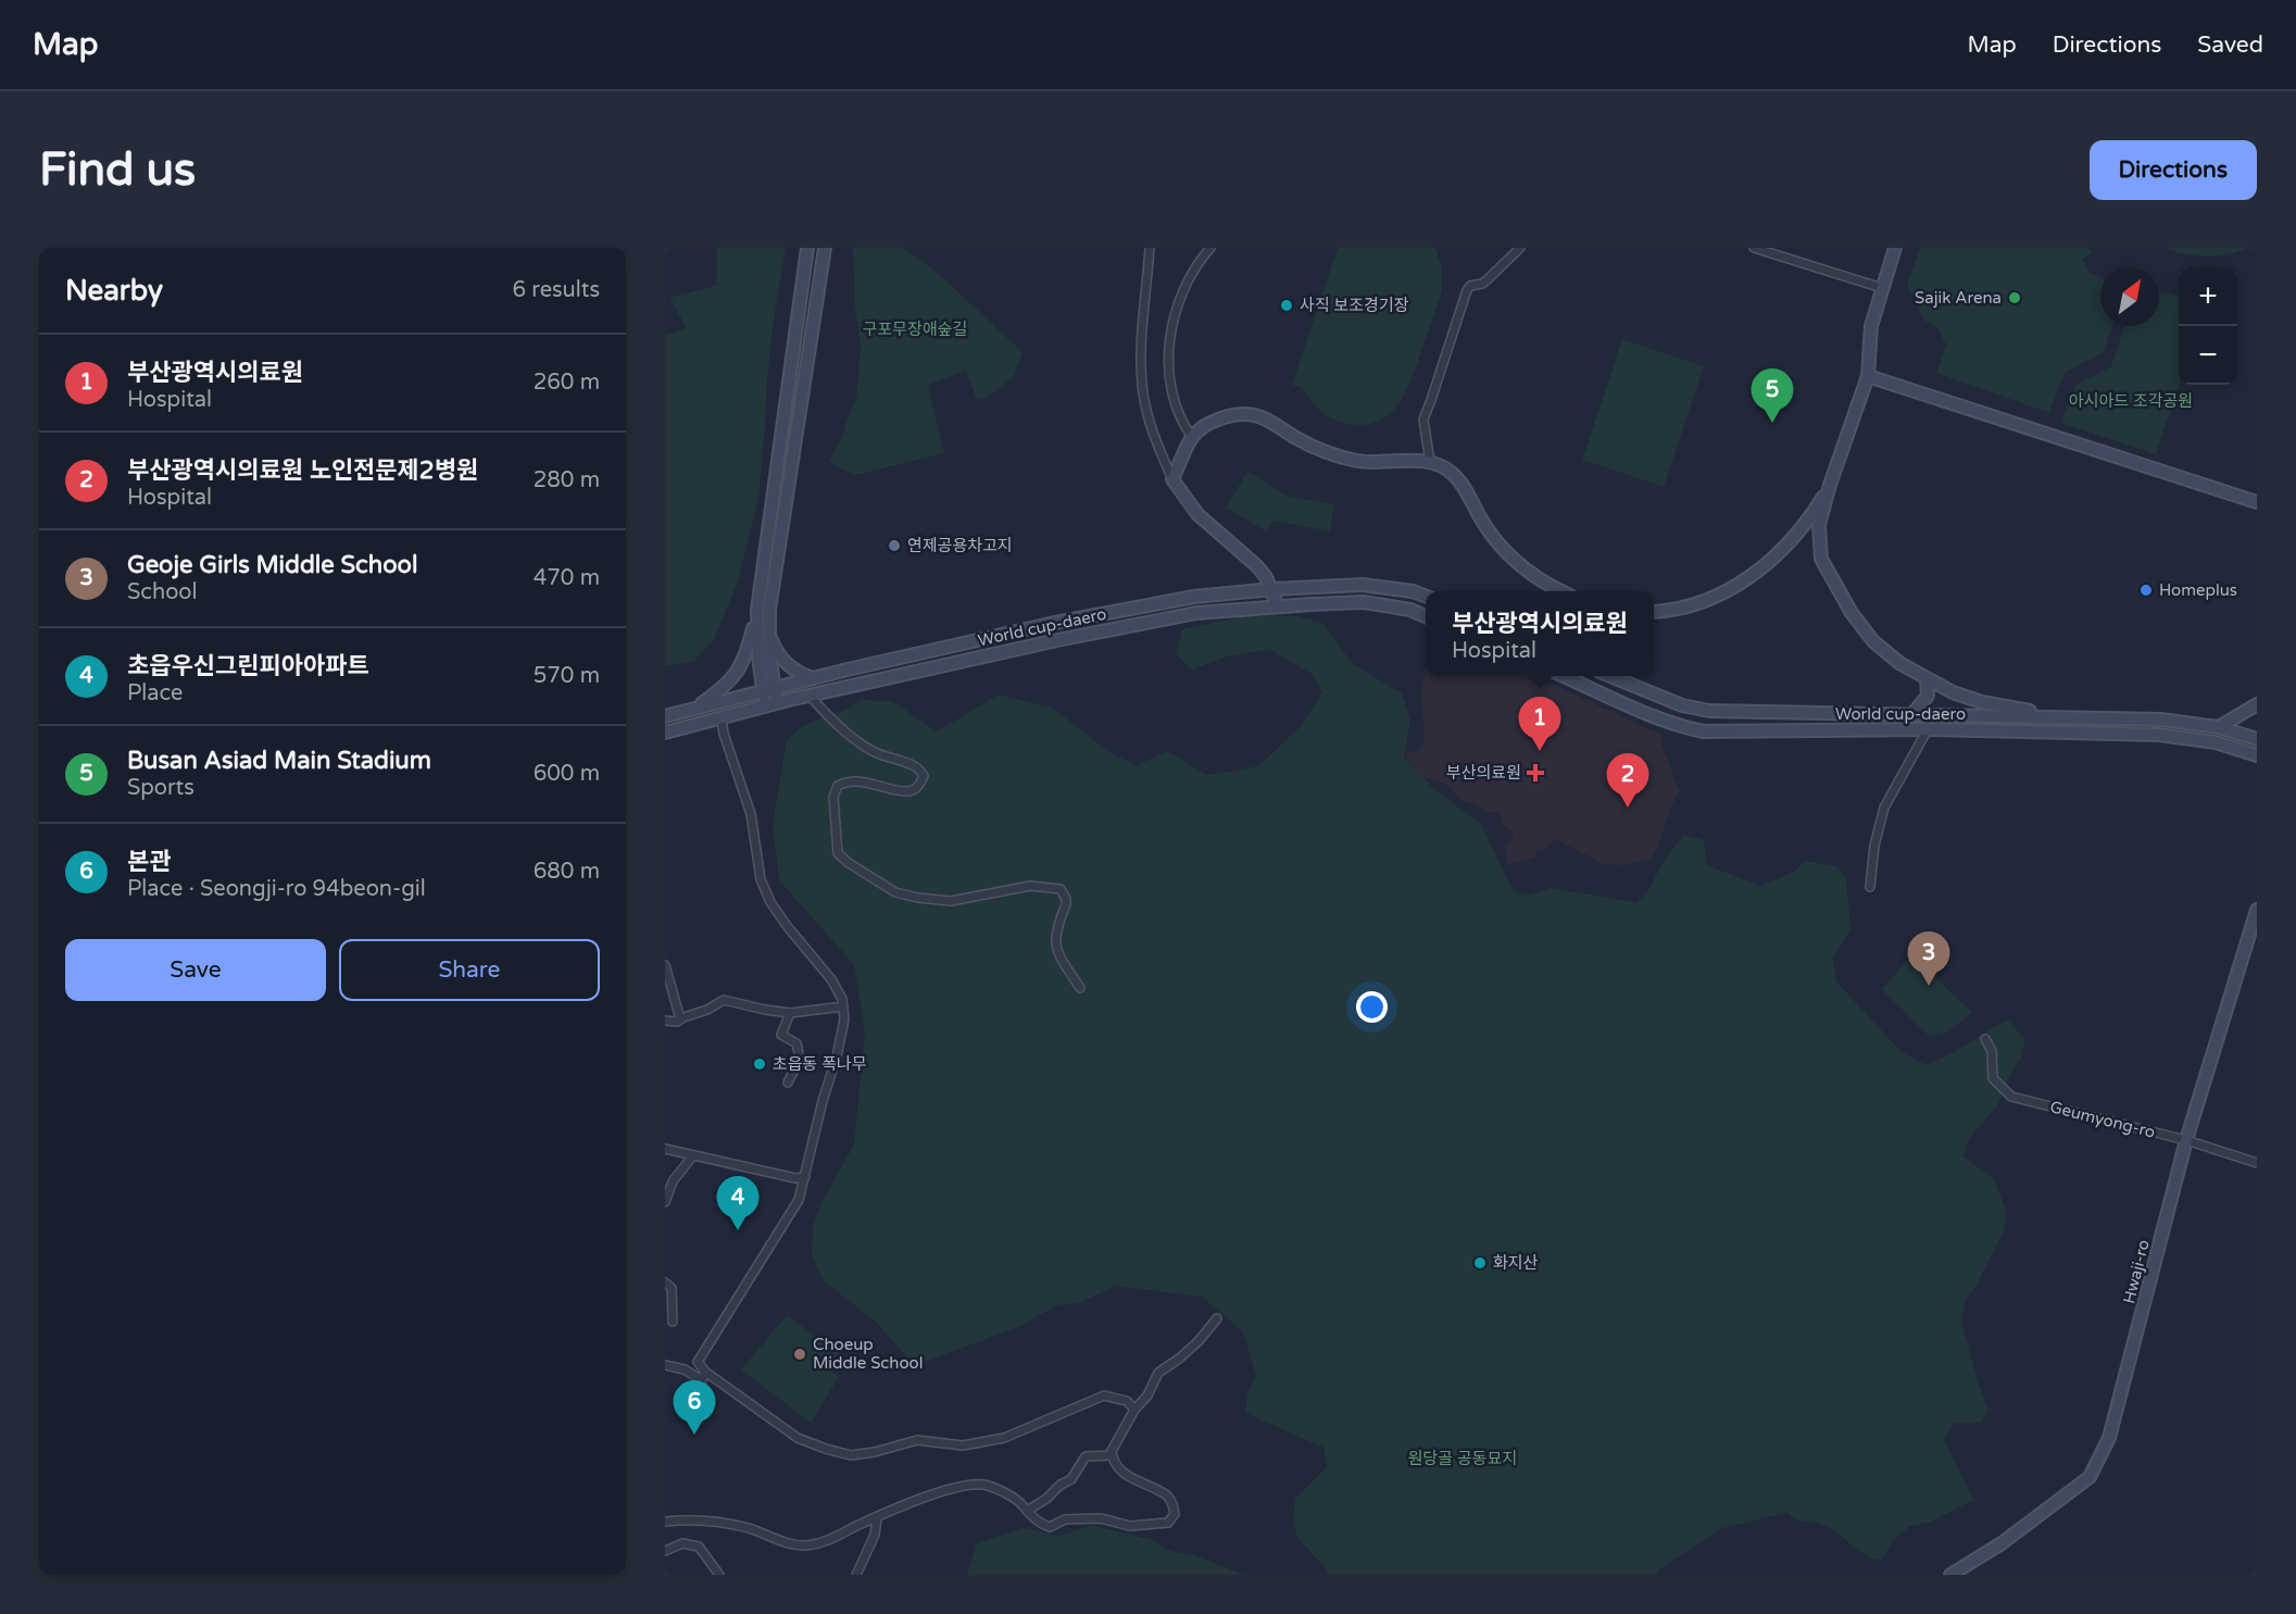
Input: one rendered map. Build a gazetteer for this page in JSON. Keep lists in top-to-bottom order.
{
  "streets": {
    "main road": ["World cup-daero", "Hwaji-ro"],
    "street": ["Geumyong-ro"]
  },
  "crossings": [
    ["Geumyong-ro", "Hwaji-ro"]
  ],
  "parks": ["구포무장애숲길", "아시아드 조각공원", "원당골 공동묘지"],
  "places": {
    "other": [
      "Sajik Arena",
      "사직 보조경기장",
      "연제공용차고지",
      "Homeplus",
      "초읍동 폭나무",
      "화지산",
      "Choeup Middle School"
    ],
    "health": ["부산의료원"]
  },
  "north": "top right",
  "page": {
    "header": "Map",
    "nav": ["Map", "Directions", "Saved"],
    "buttons": [
      "Directions",
      ["Save", "Share"]
    ],
    "title": "Find us",
    "heading": ["Nearby", "6 results"],
    "map_buttons": ["+", "−"],
    "list": [
      {
        "mark": "1",
        "name": "부산광역시의료원",
        "note": "Hospital",
        "value": "260 m"
      },
      {
        "mark": "2",
        "name": "부산광역시의료원 노인전문제2병원",
        "note": "Hospital",
        "value": "280 m"
      },
      {
        "mark": "3",
        "name": "Geoje Girls Middle School",
        "note": "School",
        "value": "470 m"
      },
      {
        "mark": "4",
        "name": "초읍우신그린피아아파트",
        "note": "Place",
        "value": "570 m"
      },
      {
        "mark": "5",
        "name": "Busan Asiad Main Stadium",
        "note": "Sports",
        "value": "600 m"
      },
      {
        "mark": "6",
        "name": "본관",
        "note": "Place · Seongji-ro 94beon-gil",
        "value": "680 m"
      }
    ],
    "pins": [
      "5",
      "1",
      "2",
      "3",
      "4",
      "6"
    ],
    "popup": ["부산광역시의료원", "Hospital"]
  }
}
